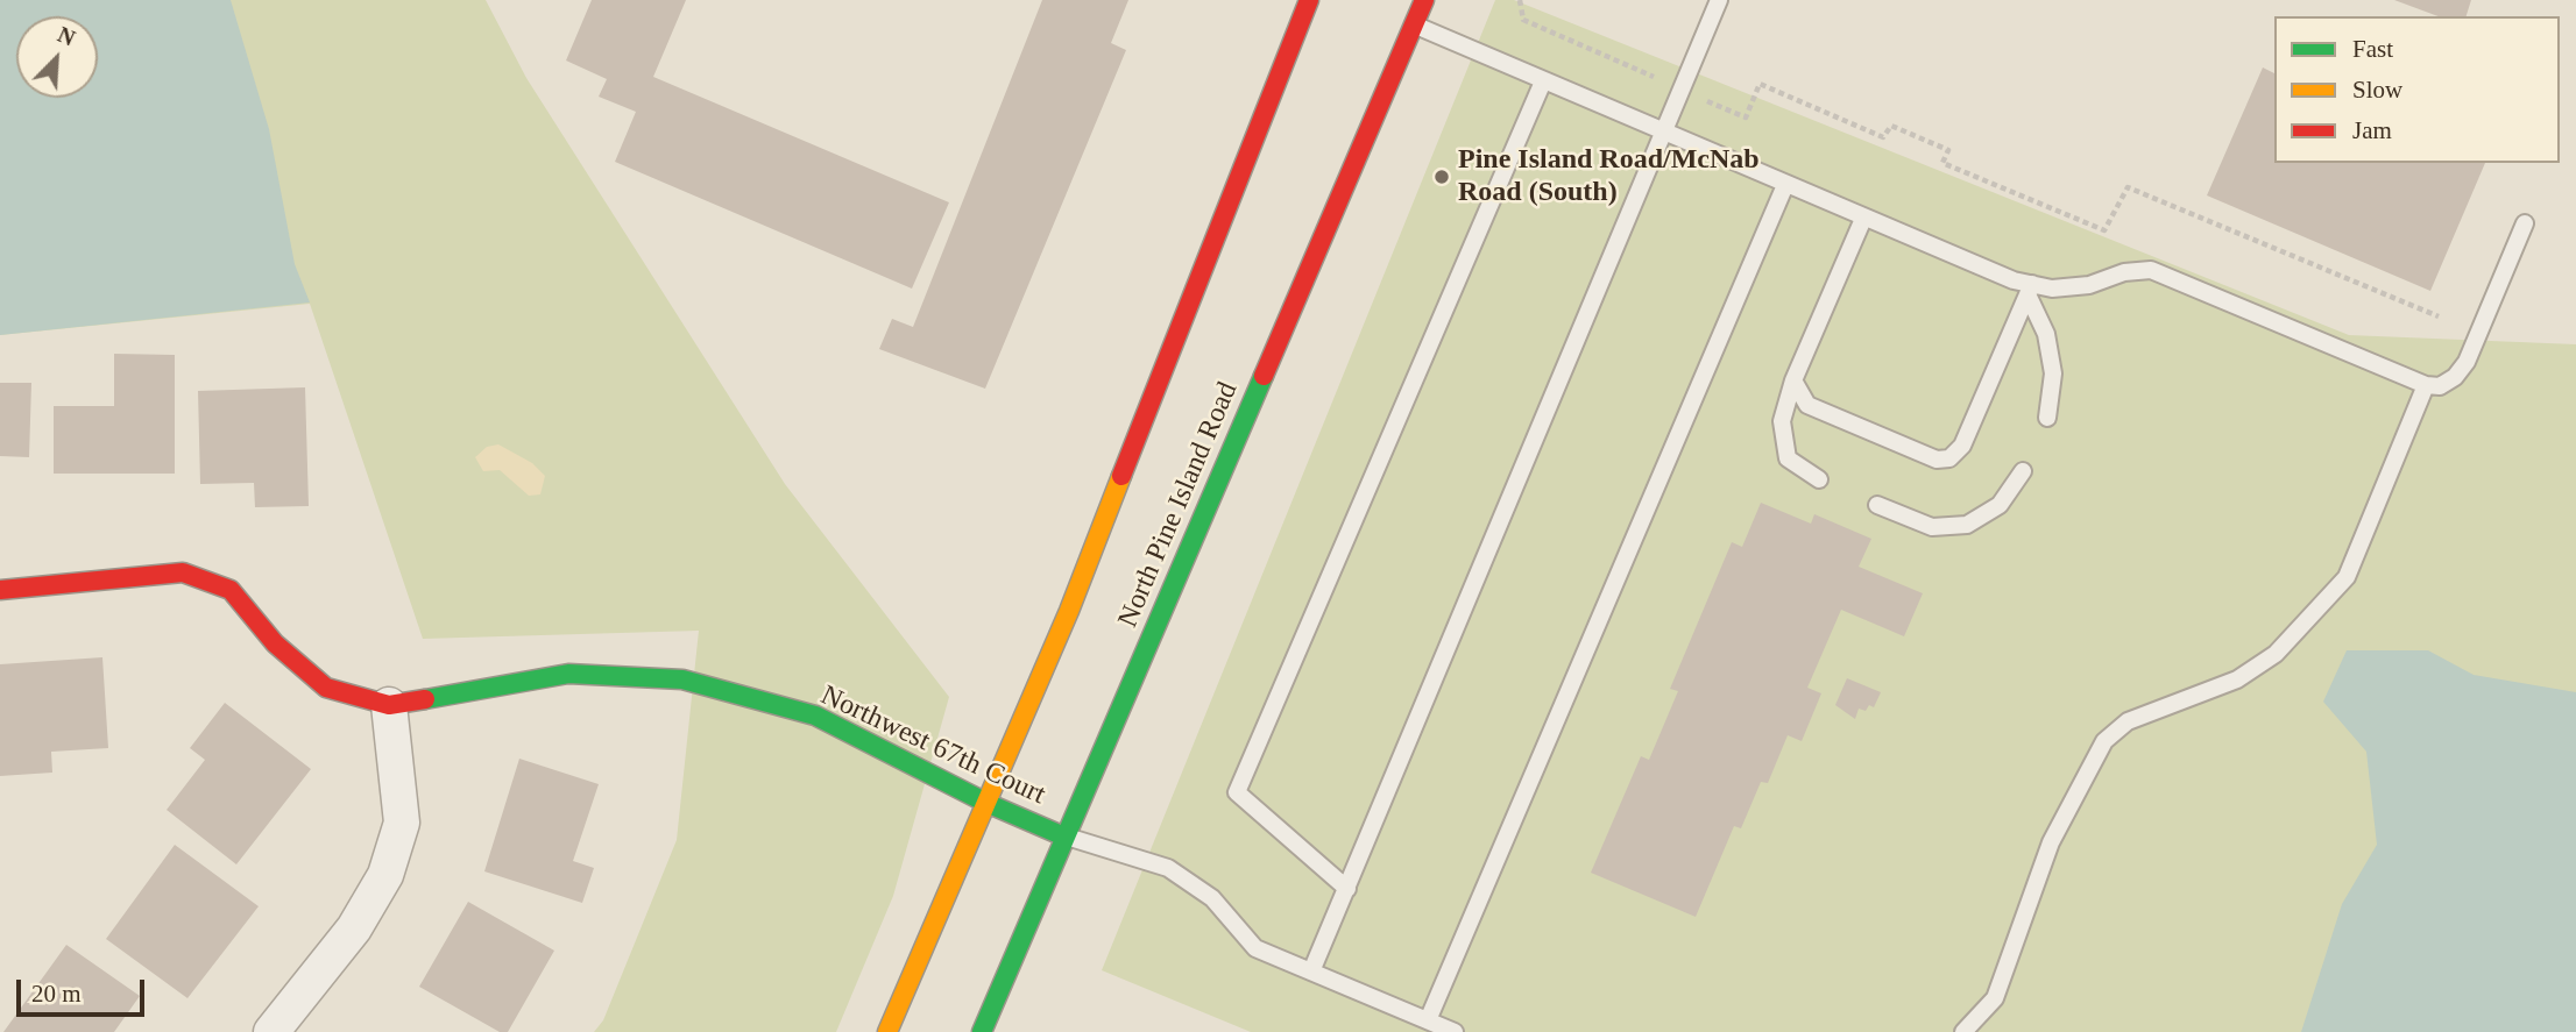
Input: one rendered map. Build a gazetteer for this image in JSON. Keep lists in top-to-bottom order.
{
  "streets": {
    "main road": ["North Pine Island Road", "Northwest 67th Court"]
  },
  "crossings": [
    ["North Pine Island Road", "Northwest 67th Court"]
  ],
  "places": ["Pine Island Road/McNab Road (South)"],
  "legend": ["Fast", "Slow", "Jam"],
  "scale_bar": "20 m",
  "north": "top right"
}
